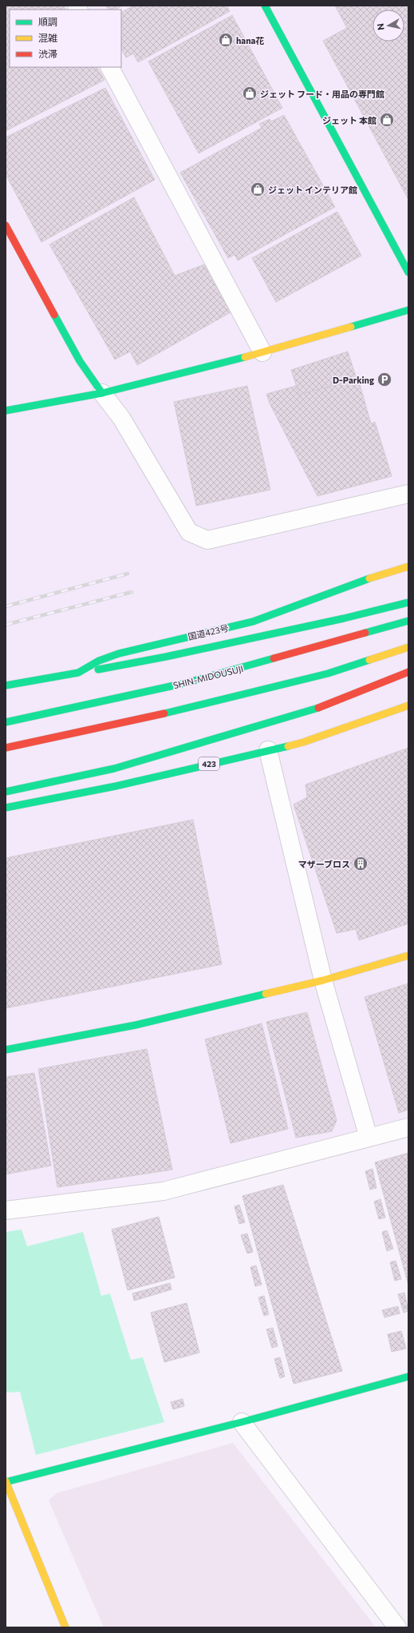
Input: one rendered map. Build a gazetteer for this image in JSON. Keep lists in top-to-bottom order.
{
  "streets": {
    "main road": ["国道423号", "SHIN-MIDOUSUJI", "423"]
  },
  "places": {
    "shop": [
      "hana花",
      "ジェット フード・用品の専門館",
      "ジェット 本館",
      "ジェット インテリア館"
    ],
    "parking": ["D-Parking"],
    "building": ["マザーブロス"]
  },
  "legend": ["順調", "混雑", "渋滞"],
  "north": "left"
}
